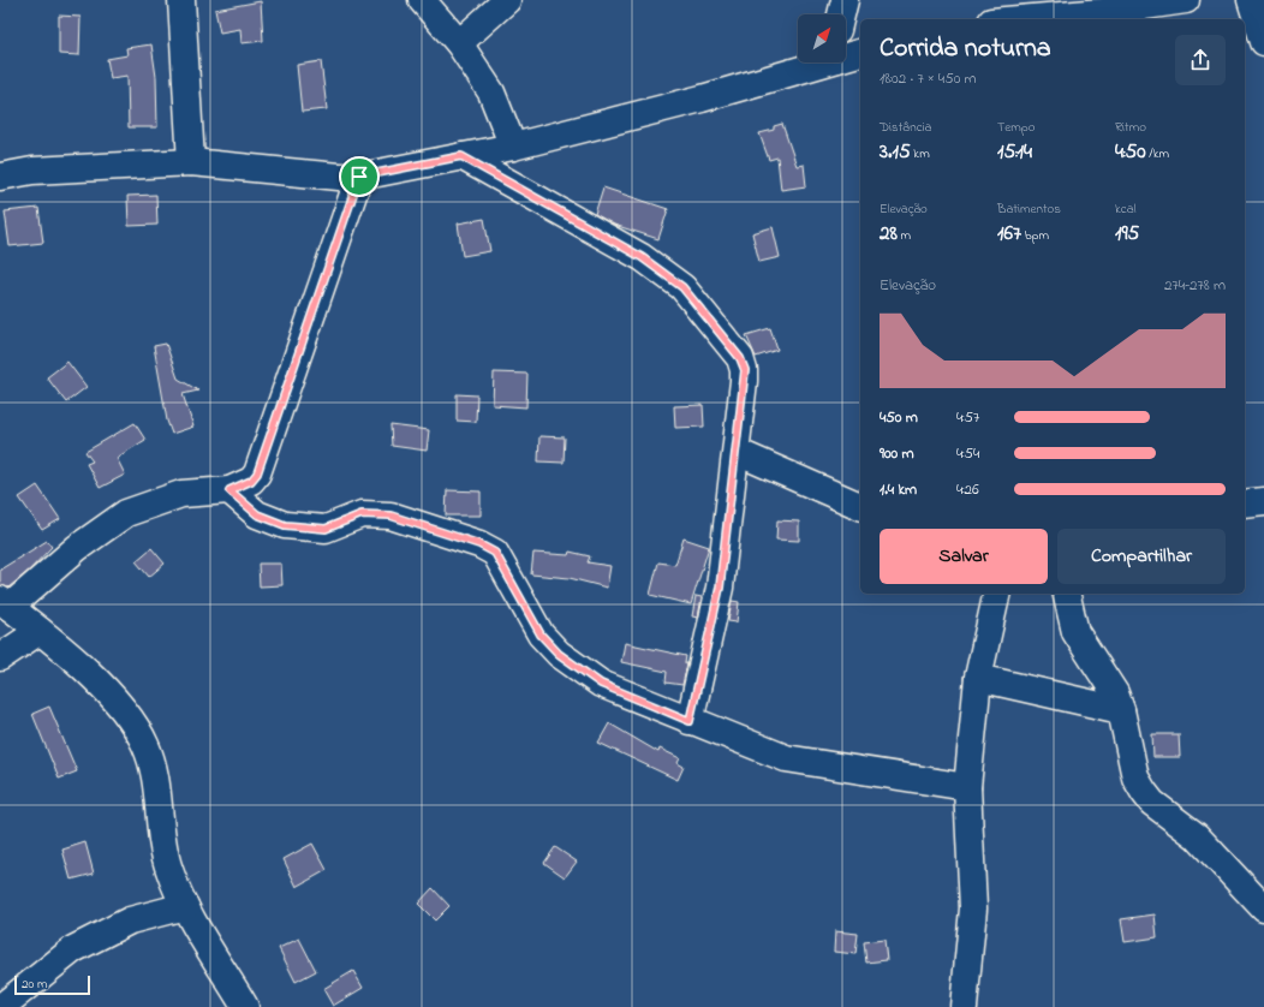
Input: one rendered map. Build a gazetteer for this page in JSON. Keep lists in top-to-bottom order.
{
  "scale_bar": "20 m",
  "north": "top right",
  "page": {
    "heading": ["Corrida noturna", "18:02 · 7 × 450 m"],
    "stats": [
      ["Distância", "3.15 km"],
      ["Tempo", "15:14"],
      ["Ritmo", "4:50 /km"],
      ["Elevação", "28 m"],
      ["Batimentos", "167 bpm"],
      ["kcal", "195"]
    ],
    "chart": ["Elevação", "274–278 m"],
    "list": [
      {
        "name": "450 m",
        "note": "4:57"
      },
      {
        "name": "900 m",
        "note": "4:54"
      },
      {
        "name": "1.4 km",
        "note": "4:26"
      }
    ],
    "buttons": ["Salvar", "Compartilhar"],
    "scale": "20 m"
  }
}
